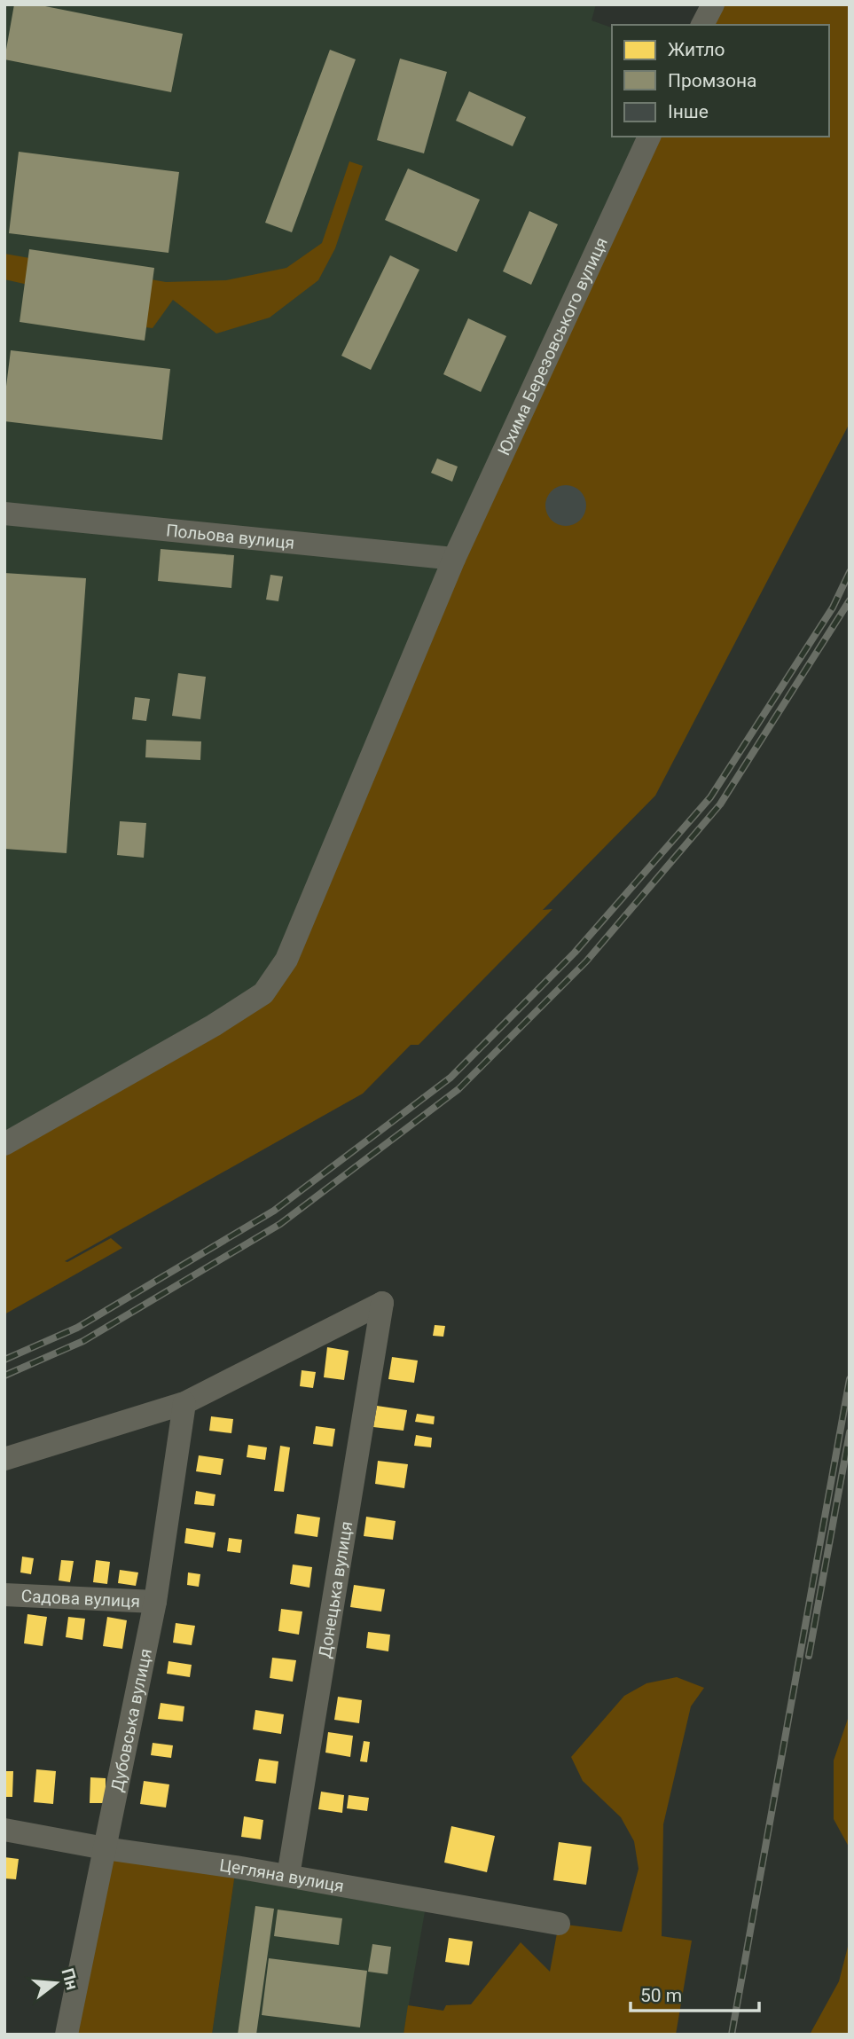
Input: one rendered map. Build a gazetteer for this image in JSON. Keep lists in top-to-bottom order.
{
  "streets": {
    "street": [
      "Юхима Березовського вулиця",
      "Польова вулиця",
      "Донецька вулиця",
      "Садова вулиця",
      "Дубовська вулиця",
      "Цегляна вулиця"
    ]
  },
  "crossings": [
    ["Юхима Березовського вулиця", "Польова вулиця"],
    ["Донецька вулиця", "Дубовська вулиця"],
    ["Донецька вулиця", "Цегляна вулиця"],
    ["Садова вулиця", "Дубовська вулиця"],
    ["Дубовська вулиця", "Цегляна вулиця"]
  ],
  "legend": ["Житло", "Промзона", "Інше"],
  "scale_bar": "50 m",
  "north": "right"
}
